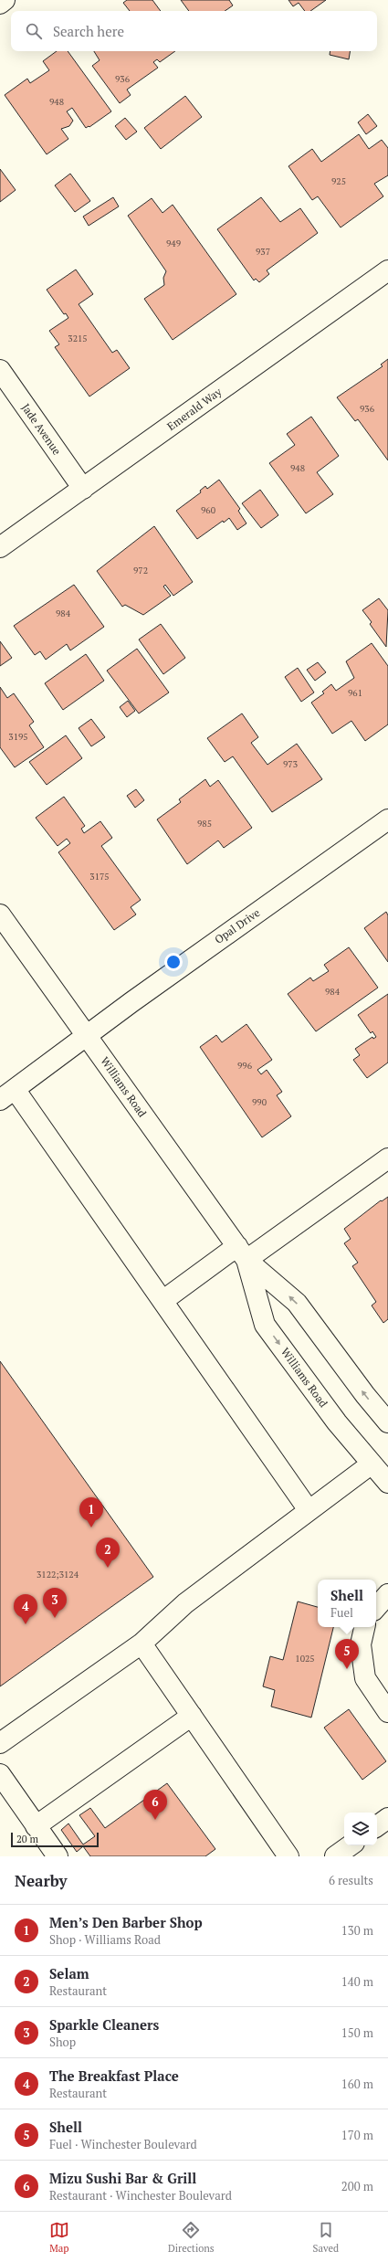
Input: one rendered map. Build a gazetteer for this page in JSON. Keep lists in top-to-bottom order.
{
  "streets": {
    "street": [
      "Emerald Way",
      "Jade Avenue",
      "Opal Drive",
      "Williams Road"
    ]
  },
  "crossings": [
    ["Emerald Way", "Jade Avenue"],
    ["Opal Drive", "Williams Road"]
  ],
  "house_numbers": [
    "936",
    "948",
    "925",
    "949",
    "937",
    "3215",
    "936",
    "948",
    "960",
    "972",
    "984",
    "961",
    "3195",
    "973",
    "985",
    "3175",
    "984",
    "996",
    "990",
    "3122;3124",
    "1025"
  ],
  "scale_bar": "20 m",
  "page": {
    "search": "Search here",
    "pins": [
      "1",
      "2",
      "3",
      "4",
      "5",
      "6"
    ],
    "popup": ["Shell", "Fuel"],
    "scale": "20 m",
    "heading": ["Nearby", "6 results"],
    "list": [
      {
        "mark": "1",
        "name": "Men’s Den Barber Shop",
        "note": "Shop · Williams Road",
        "value": "130 m"
      },
      {
        "mark": "2",
        "name": "Selam",
        "note": "Restaurant",
        "value": "140 m"
      },
      {
        "mark": "3",
        "name": "Sparkle Cleaners",
        "note": "Shop",
        "value": "150 m"
      },
      {
        "mark": "4",
        "name": "The Breakfast Place",
        "note": "Restaurant",
        "value": "160 m"
      },
      {
        "mark": "5",
        "name": "Shell",
        "note": "Fuel · Winchester Boulevard",
        "value": "170 m"
      },
      {
        "mark": "6",
        "name": "Mizu Sushi Bar & Grill",
        "note": "Restaurant · Winchester Boulevard",
        "value": "200 m"
      }
    ],
    "nav": ["Map", "Directions", "Saved"]
  }
}
